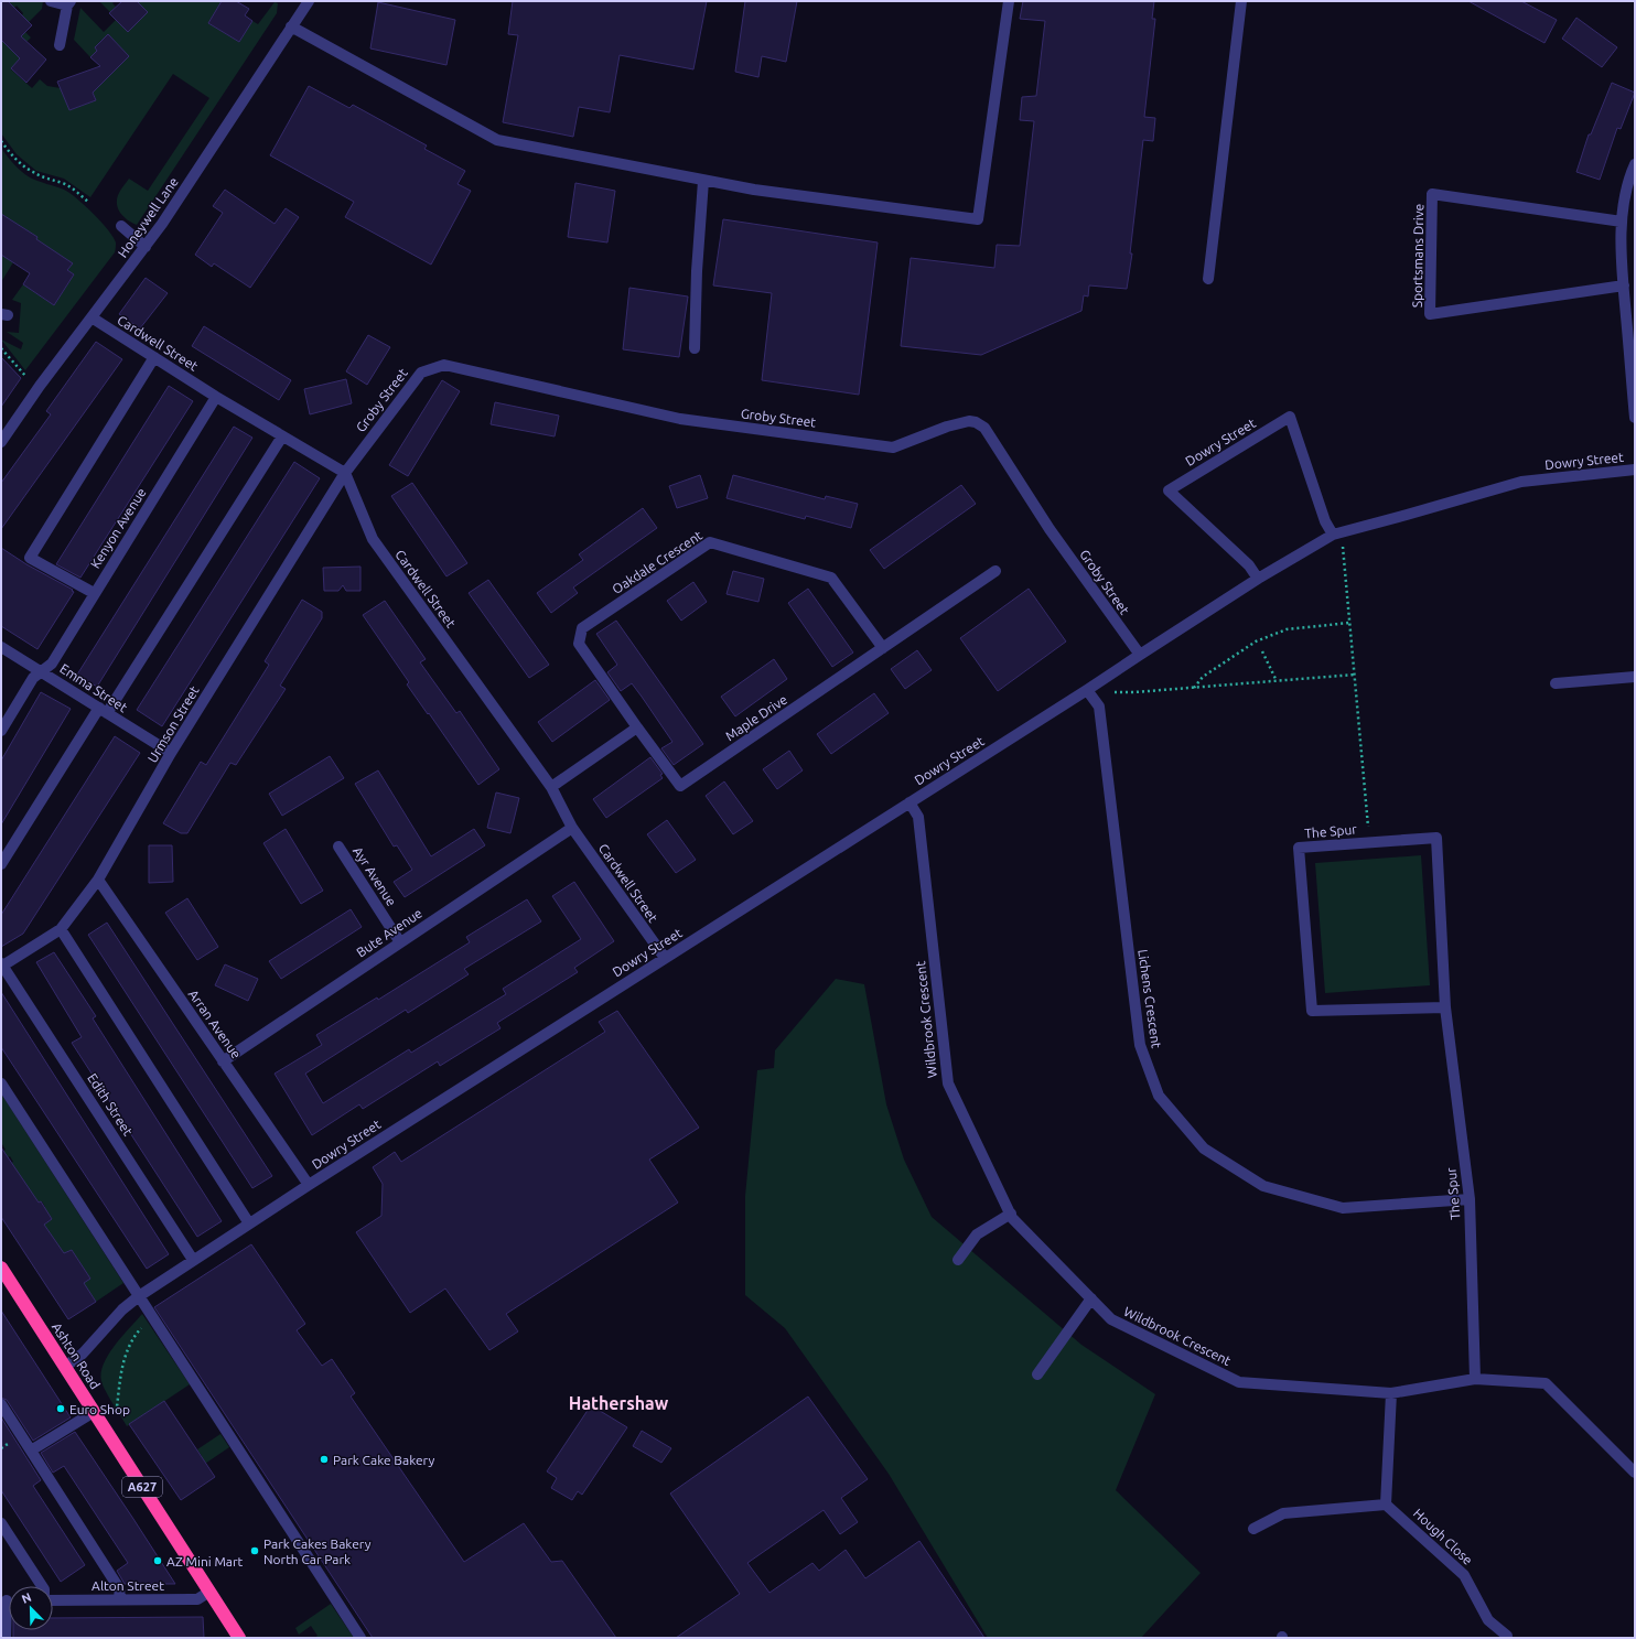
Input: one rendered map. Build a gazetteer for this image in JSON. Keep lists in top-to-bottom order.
{
  "streets": {
    "highway": ["Ashton Road", "A627"],
    "street": [
      "Honeywell Lane",
      "Sportsmans Drive",
      "Cardwell Street",
      "Groby Street",
      "Dowry Street",
      "Kenyon Avenue",
      "Oakdale Crescent",
      "Emma Street",
      "Maple Drive",
      "Urmson Street",
      "The Spur",
      "Ayr Avenue",
      "Bute Avenue",
      "Lichens Crescent",
      "Wildbrook Crescent",
      "Arran Avenue",
      "Edith Street",
      "Hough Close",
      "Alton Street"
    ]
  },
  "crossings": [
    ["Honeywell Lane", "Cardwell Street"],
    ["Cardwell Street", "Groby Street"],
    ["Cardwell Street", "Dowry Street"],
    ["Cardwell Street", "Kenyon Avenue"],
    ["Cardwell Street", "Urmson Street"],
    ["Cardwell Street", "Bute Avenue"],
    ["Groby Street", "Dowry Street"],
    ["Groby Street", "Urmson Street"],
    ["Dowry Street", "Lichens Crescent"],
    ["Dowry Street", "Wildbrook Crescent"],
    ["Dowry Street", "Arran Avenue"],
    ["Dowry Street", "Edith Street"],
    ["Dowry Street", "Ashton Road"],
    ["Kenyon Avenue", "Emma Street"],
    ["Oakdale Crescent", "Maple Drive"],
    ["Emma Street", "Urmson Street"],
    ["Urmson Street", "Arran Avenue"],
    ["Urmson Street", "Edith Street"],
    ["The Spur", "Lichens Crescent"],
    ["The Spur", "Wildbrook Crescent"],
    ["Ayr Avenue", "Bute Avenue"],
    ["Bute Avenue", "Arran Avenue"],
    ["Ashton Road", "Alton Street"]
  ],
  "districts": ["Hathershaw"],
  "places": [
    "Euro Shop",
    "Park Cake Bakery",
    "Park Cakes Bakery North Car Park",
    "AZ Mini Mart"
  ],
  "north": "top left"
}
